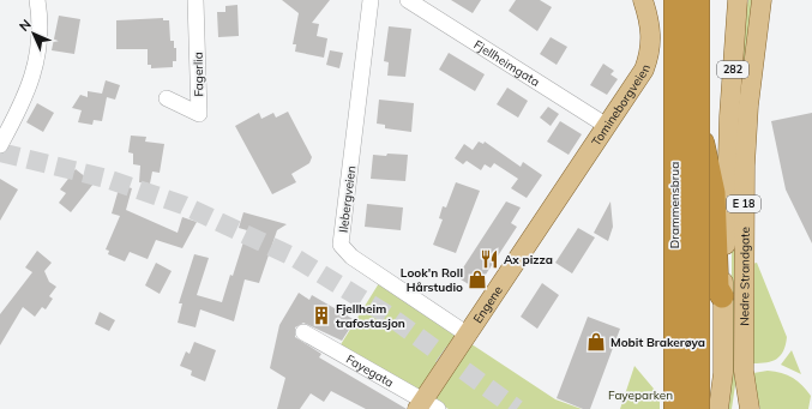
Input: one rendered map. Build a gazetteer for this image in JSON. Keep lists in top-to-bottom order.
{
  "streets": {
    "highway": ["E 18", "Drammensbrua"],
    "main road": [
      "282",
      "Tomineborgveien",
      "Nedre Strandgate",
      "Engene"
    ],
    "street": [
      "Fjellheimgata",
      "Fagerlia",
      "Ilebergveien",
      "Fayegata"
    ]
  },
  "crossings": [
    ["Fjellheimgata", "Tomineborgveien"],
    ["Tomineborgveien", "Engene"],
    ["Ilebergveien", "Engene"],
    ["E 18", "Nedre Strandgate"],
    ["Engene", "Fayegata"]
  ],
  "parks": ["Fayeparken"],
  "places": {
    "restaurant": ["Ax pizza"],
    "shop": ["Look'n Roll Hårstudio", "Mobit Brakerøya"],
    "building": ["Fjellheim trafostasjon"]
  },
  "north": "top left"
}
